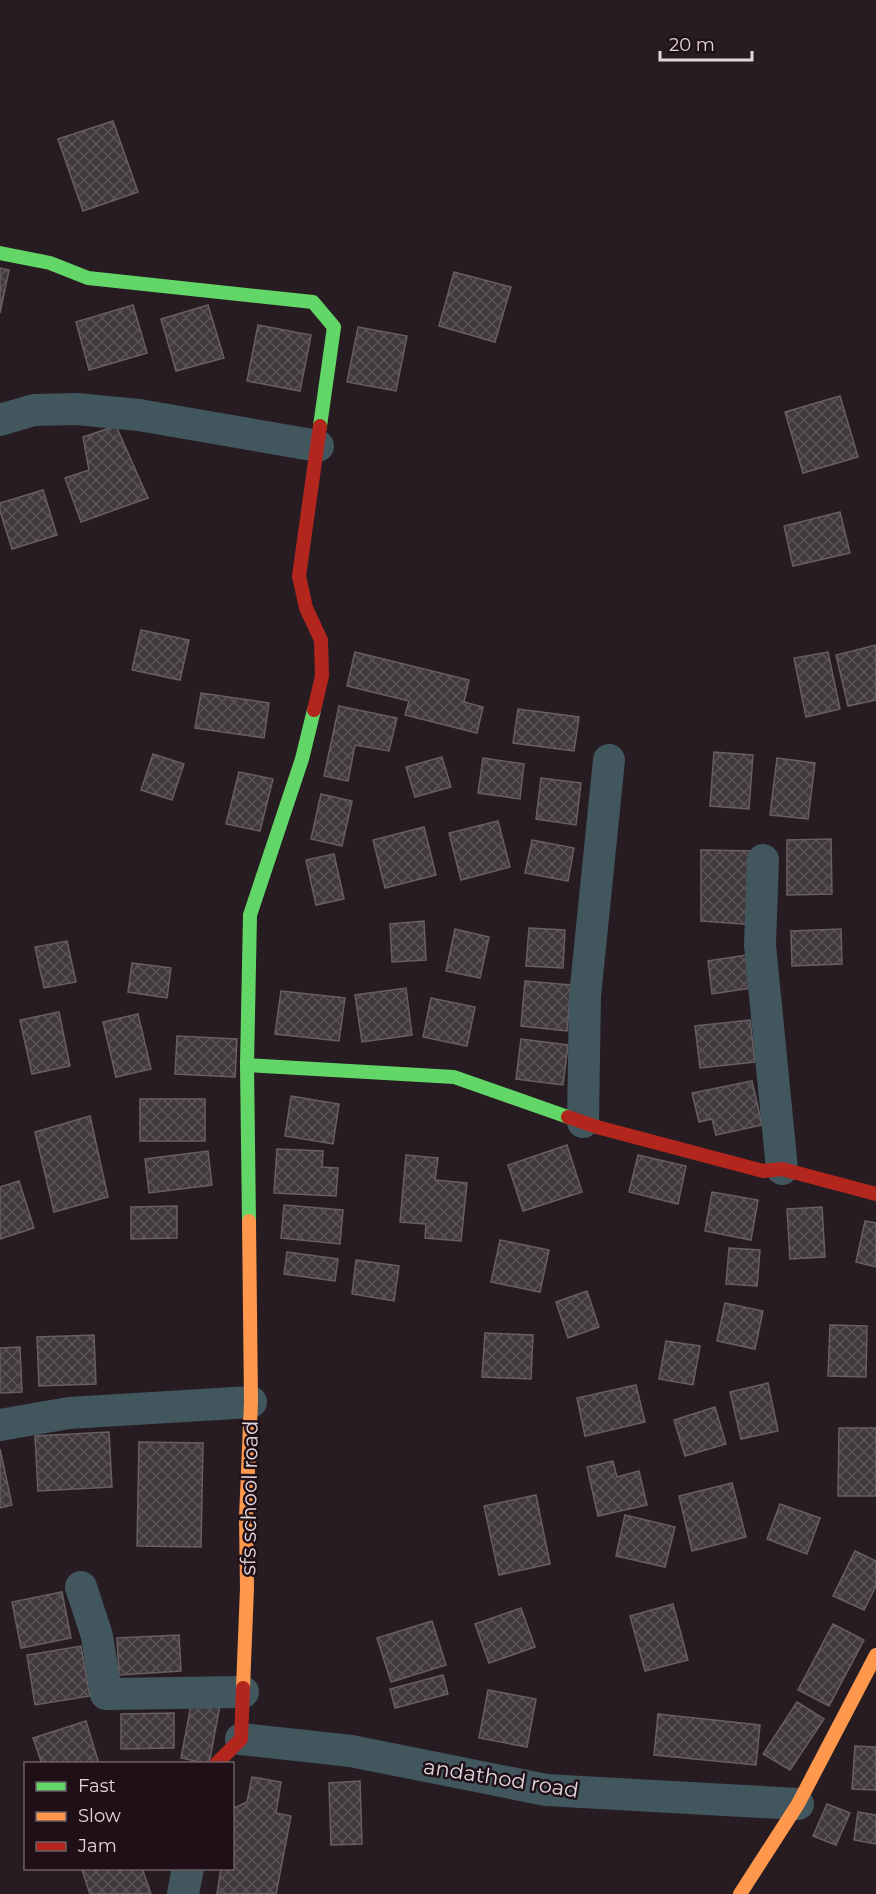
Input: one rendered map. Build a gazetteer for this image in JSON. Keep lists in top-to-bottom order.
{
  "streets": {
    "street": ["sfs school road", "andathod road"]
  },
  "crossings": [
    ["sfs school road", "andathod road"]
  ],
  "legend": ["Fast", "Slow", "Jam"],
  "scale_bar": "20 m"
}
